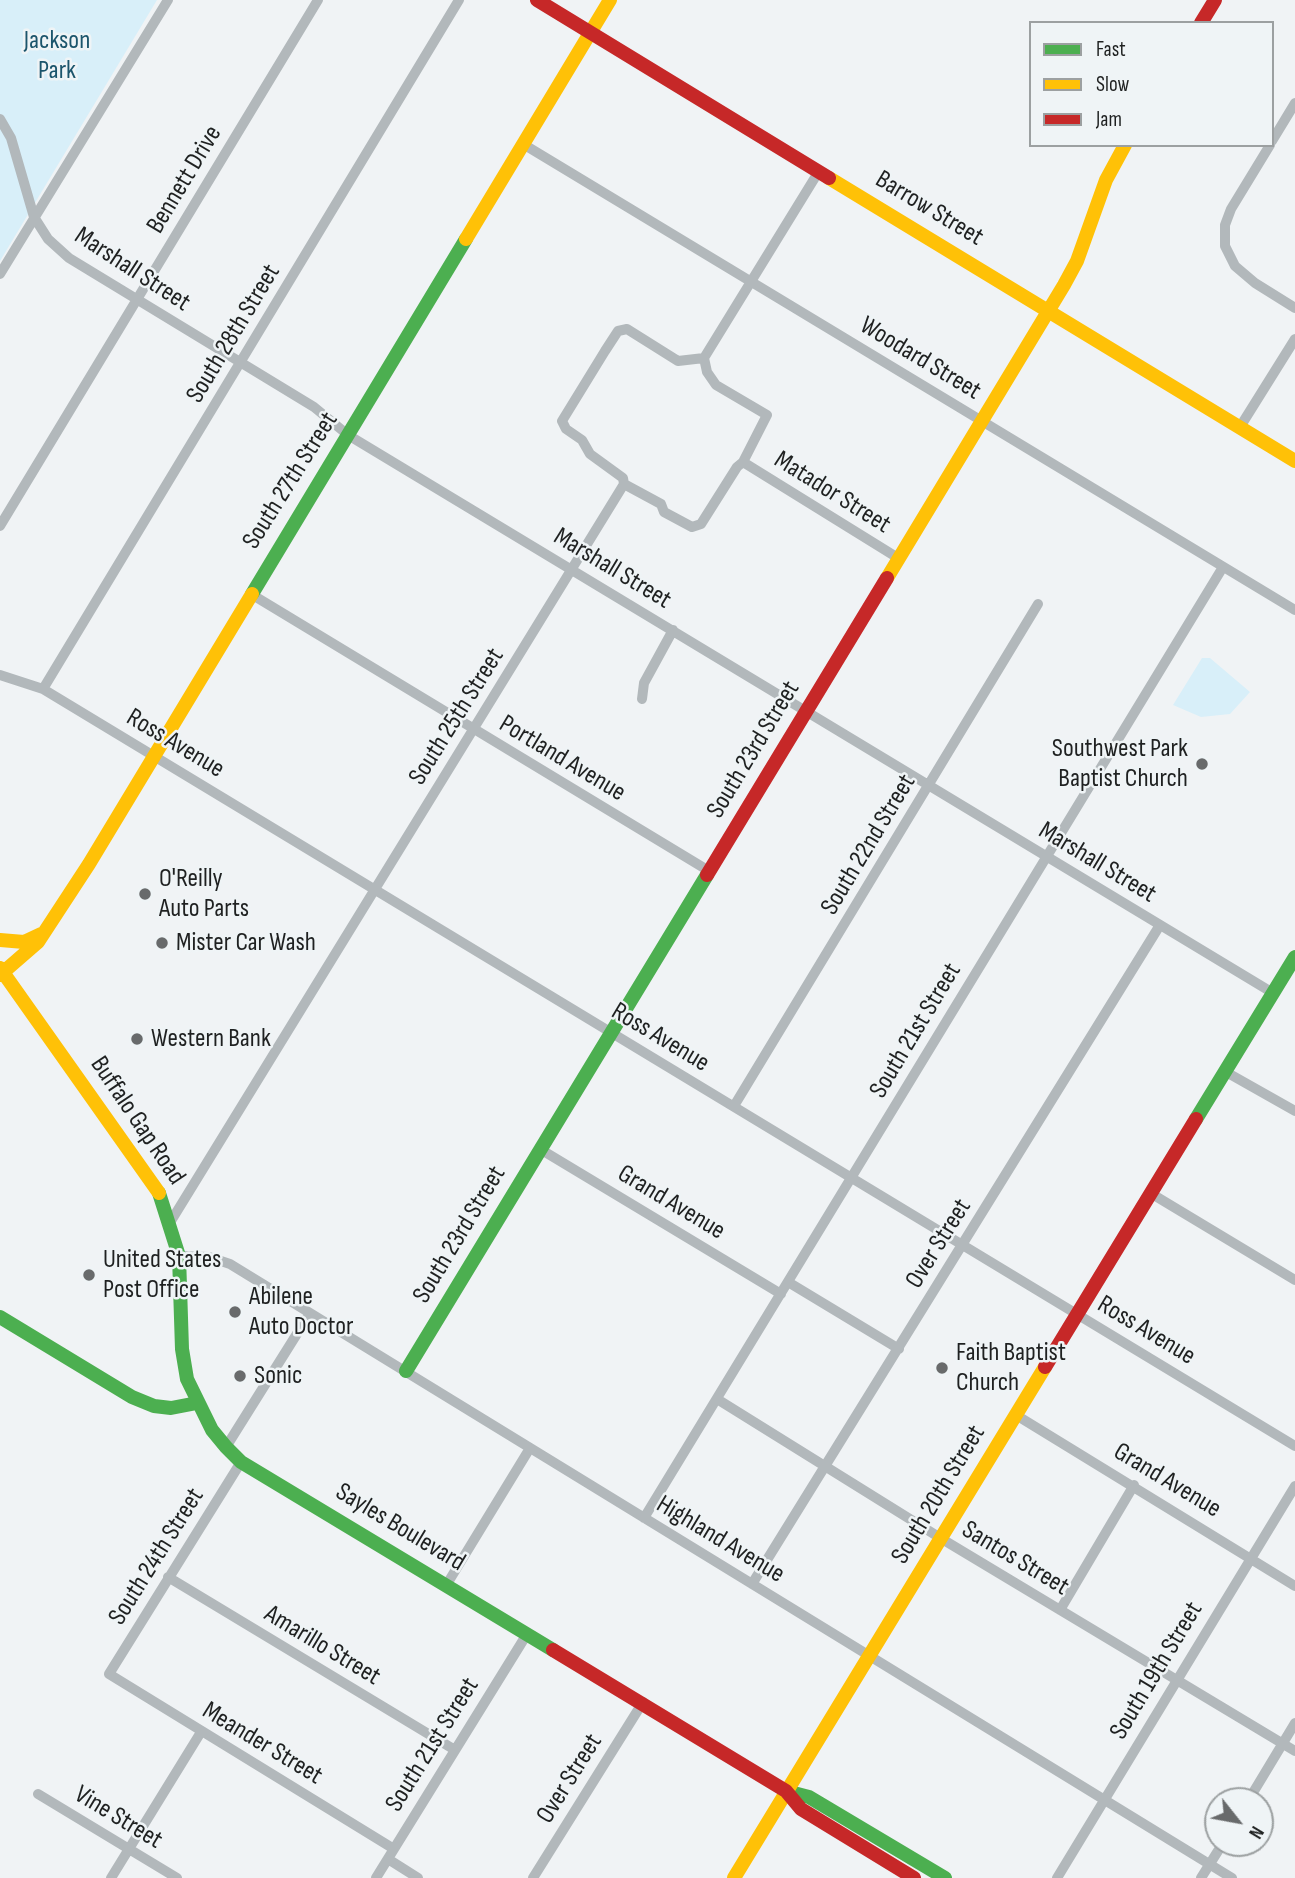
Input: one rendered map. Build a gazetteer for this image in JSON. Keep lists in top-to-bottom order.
{
  "streets": {
    "main road": [
      "Barrow Street",
      "South 27th Street",
      "South 23rd Street",
      "Buffalo Gap Road",
      "South 20th Street",
      "Sayles Boulevard"
    ],
    "street": [
      "Bennett Drive",
      "Marshall Street",
      "South 28th Street",
      "Woodard Street",
      "Matador Street",
      "South 25th Street",
      "Ross Avenue",
      "Portland Avenue",
      "South 22nd Street",
      "South 21st Street",
      "Grand Avenue",
      "Over Street",
      "Highland Avenue",
      "South 24th Street",
      "Santos Street",
      "Amarillo Street",
      "South 19th Street",
      "Meander Street",
      "Vine Street"
    ]
  },
  "crossings": [
    ["Bennett Drive", "Marshall Street"],
    ["Barrow Street", "South 27th Street"],
    ["Barrow Street", "South 23rd Street"],
    ["Marshall Street", "South 28th Street"],
    ["Marshall Street", "South 27th Street"],
    ["Marshall Street", "South 25th Street"],
    ["Marshall Street", "South 23rd Street"],
    ["Marshall Street", "South 22nd Street"],
    ["Marshall Street", "South 21st Street"],
    ["Marshall Street", "Over Street"],
    ["Marshall Street", "South 20th Street"],
    ["South 28th Street", "Ross Avenue"],
    ["Woodard Street", "South 27th Street"],
    ["Woodard Street", "South 23rd Street"],
    ["Woodard Street", "South 21st Street"],
    ["South 27th Street", "Ross Avenue"],
    ["South 27th Street", "Portland Avenue"],
    ["South 27th Street", "Buffalo Gap Road"],
    ["Matador Street", "South 25th Street"],
    ["Matador Street", "South 23rd Street"],
    ["South 25th Street", "Ross Avenue"],
    ["South 25th Street", "Portland Avenue"],
    ["South 25th Street", "Buffalo Gap Road"],
    ["Ross Avenue", "South 23rd Street"],
    ["Ross Avenue", "South 22nd Street"],
    ["Ross Avenue", "South 21st Street"],
    ["Ross Avenue", "Over Street"],
    ["Ross Avenue", "South 20th Street"],
    ["South 23rd Street", "Portland Avenue"],
    ["South 23rd Street", "Grand Avenue"],
    ["South 23rd Street", "Highland Avenue"],
    ["South 21st Street", "Grand Avenue"],
    ["South 21st Street", "Sayles Boulevard"],
    ["South 21st Street", "Highland Avenue"],
    ["South 21st Street", "Santos Street"],
    ["South 21st Street", "Amarillo Street"],
    ["South 21st Street", "Meander Street"],
    ["Buffalo Gap Road", "Sayles Boulevard"],
    ["Buffalo Gap Road", "Highland Avenue"],
    ["Grand Avenue", "South 20th Street"],
    ["Grand Avenue", "South 19th Street"],
    ["Over Street", "Sayles Boulevard"],
    ["Over Street", "Highland Avenue"],
    ["Over Street", "Santos Street"],
    ["South 20th Street", "Sayles Boulevard"],
    ["South 20th Street", "Highland Avenue"],
    ["South 20th Street", "Santos Street"],
    ["Sayles Boulevard", "South 24th Street"],
    ["Highland Avenue", "South 19th Street"],
    ["South 24th Street", "Amarillo Street"],
    ["South 24th Street", "Meander Street"],
    ["Santos Street", "South 19th Street"]
  ],
  "parks": ["Jackson Park"],
  "places": [
    "Southwest Park Baptist Church",
    "O'Reilly Auto Parts",
    "Mister Car Wash",
    "Western Bank",
    "United States Post Office",
    "Abilene Auto Doctor",
    "Faith Baptist Church",
    "Sonic"
  ],
  "legend": ["Fast", "Slow", "Jam"],
  "north": "bottom right"
}
